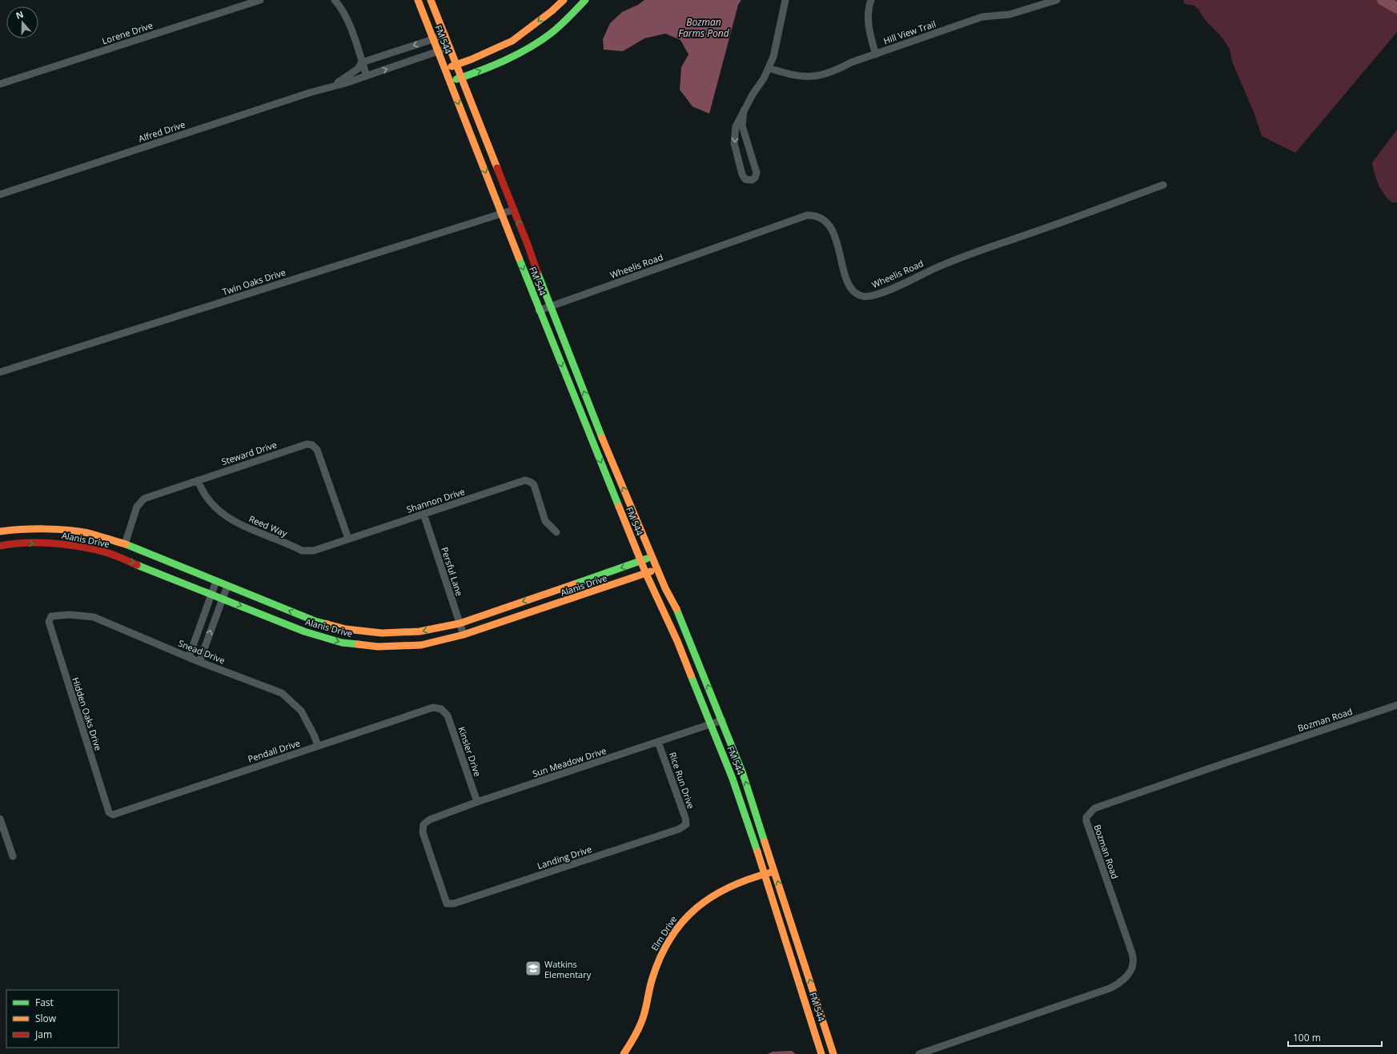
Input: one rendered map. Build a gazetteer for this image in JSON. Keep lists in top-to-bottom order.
{
  "streets": {
    "main road": ["FM 544", "Alanis Drive", "Elm Drive"],
    "street": [
      "Hill View Trail",
      "Lorene Drive",
      "Alfred Drive",
      "Wheelis Road",
      "Twin Oaks Drive",
      "Steward Drive",
      "Shannon Drive",
      "Reed Way",
      "Persful Lane",
      "Snead Drive",
      "Hidden Oaks Drive",
      "Bozman Road",
      "Pendall Drive",
      "Kinsler Drive",
      "Sun Meadow Drive",
      "Rice Run Drive",
      "Landing Drive"
    ]
  },
  "crossings": [
    ["FM 544", "Alfred Drive"],
    ["FM 544", "Wheelis Road"],
    ["FM 544", "Twin Oaks Drive"],
    ["FM 544", "Alanis Drive"],
    ["FM 544", "Sun Meadow Drive"],
    ["FM 544", "Elm Drive"],
    ["Steward Drive", "Shannon Drive"],
    ["Steward Drive", "Reed Way"],
    ["Steward Drive", "Alanis Drive"],
    ["Shannon Drive", "Reed Way"],
    ["Shannon Drive", "Persful Lane"],
    ["Alanis Drive", "Persful Lane"],
    ["Snead Drive", "Hidden Oaks Drive"],
    ["Snead Drive", "Pendall Drive"],
    ["Hidden Oaks Drive", "Pendall Drive"],
    ["Pendall Drive", "Kinsler Drive"],
    ["Kinsler Drive", "Sun Meadow Drive"],
    ["Sun Meadow Drive", "Rice Run Drive"],
    ["Sun Meadow Drive", "Landing Drive"],
    ["Rice Run Drive", "Landing Drive"]
  ],
  "water": ["Bozman Farms Pond"],
  "places": {
    "school or university": ["Watkins Elementary"]
  },
  "legend": ["Fast", "Slow", "Jam"],
  "scale_bar": "100 m",
  "north": "top"
}
